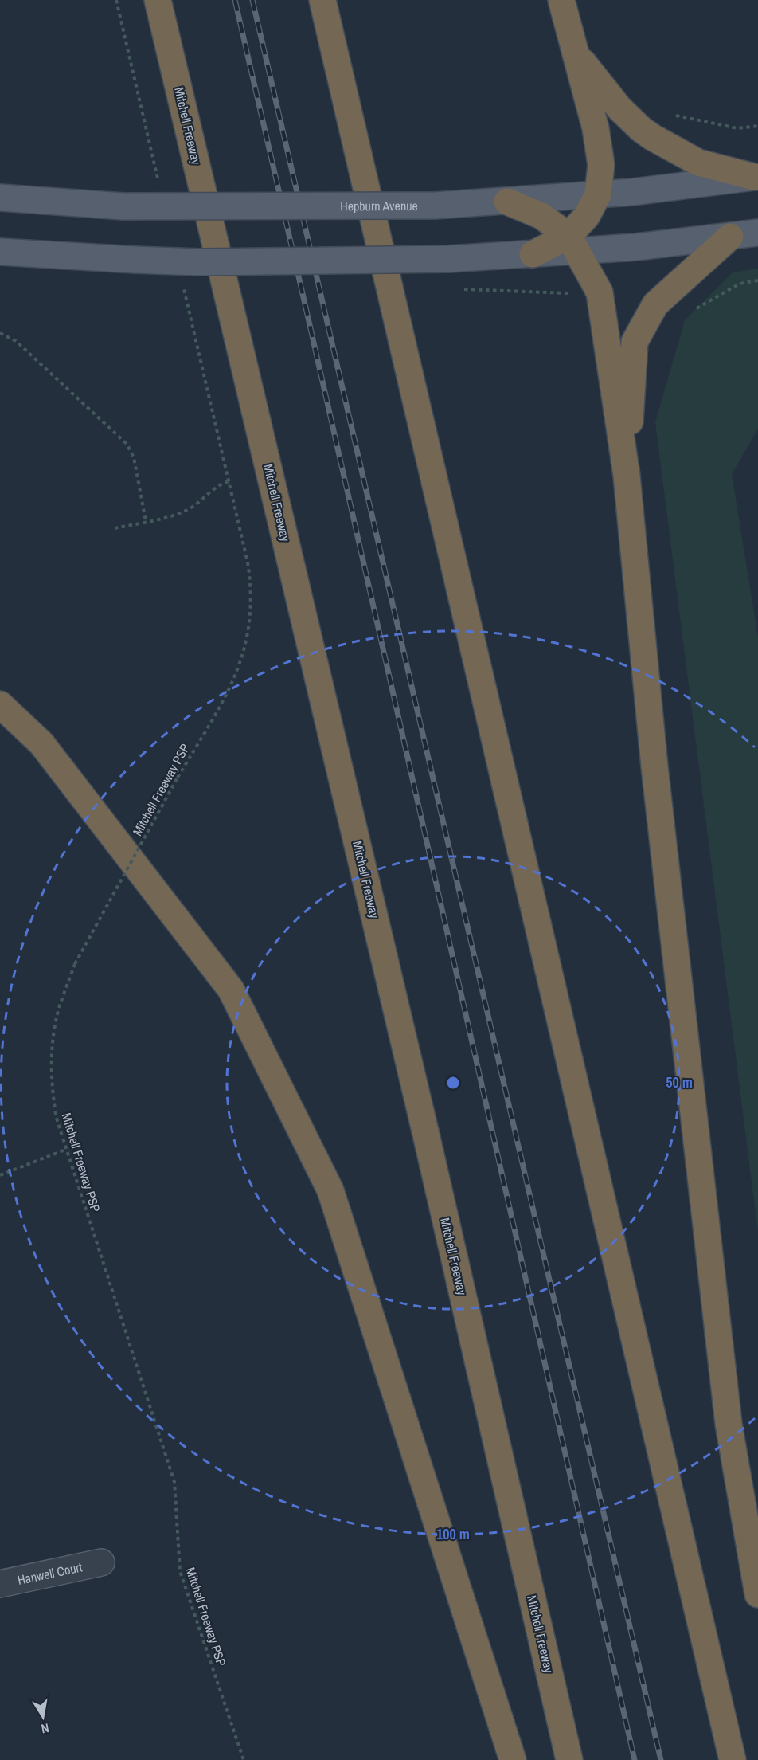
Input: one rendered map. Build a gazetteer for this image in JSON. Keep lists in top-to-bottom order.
{
  "streets": {
    "highway": ["Mitchell Freeway"],
    "main road": ["Hepburn Avenue"],
    "street": ["Hanwell Court"],
    "path": ["Mitchell Freeway PSP"]
  },
  "north": "bottom",
  "rings": ["50 m", "100 m"]
}
